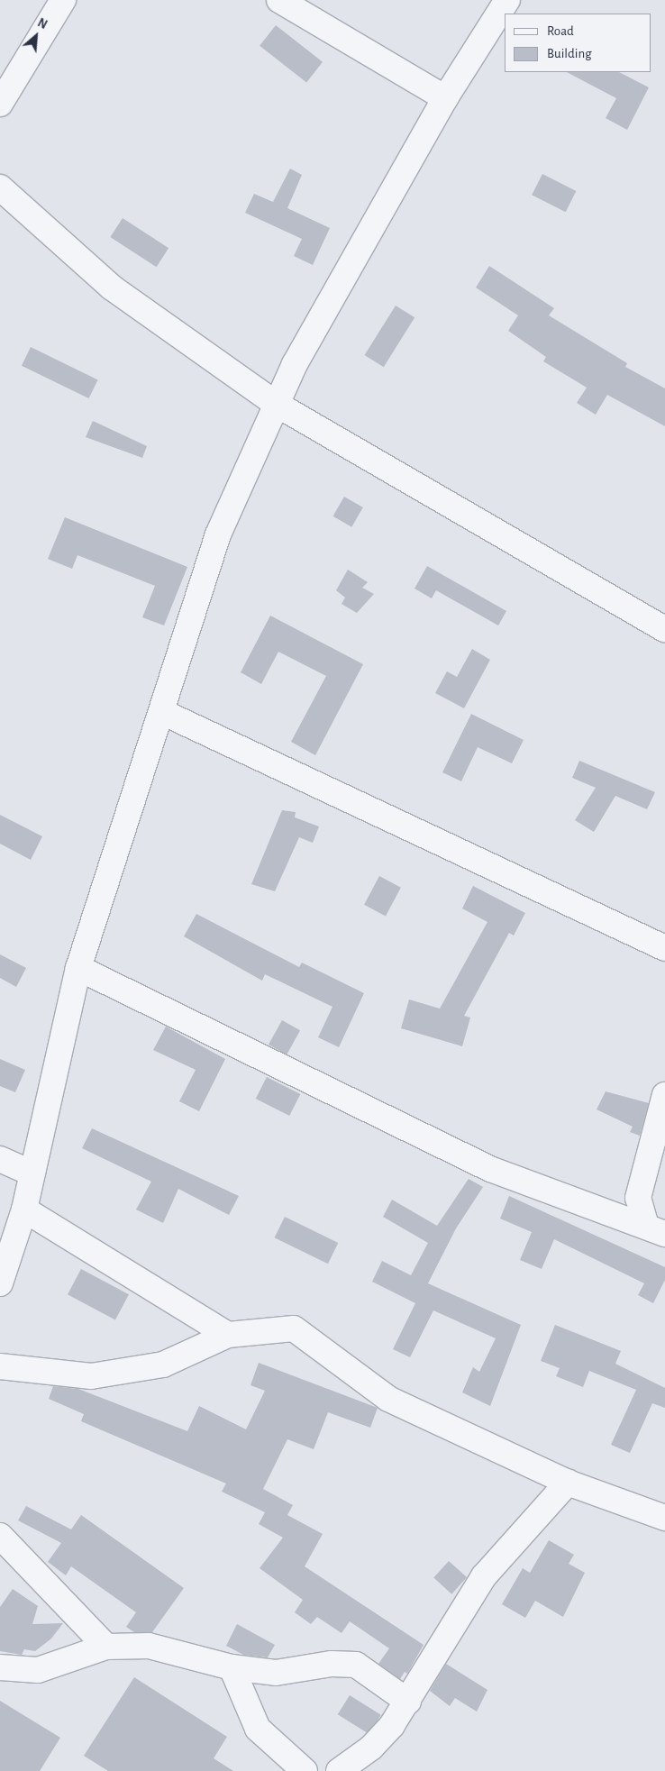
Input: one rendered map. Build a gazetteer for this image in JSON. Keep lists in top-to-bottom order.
{
  "legend": ["Road", "Building"],
  "north": "top right"
}
